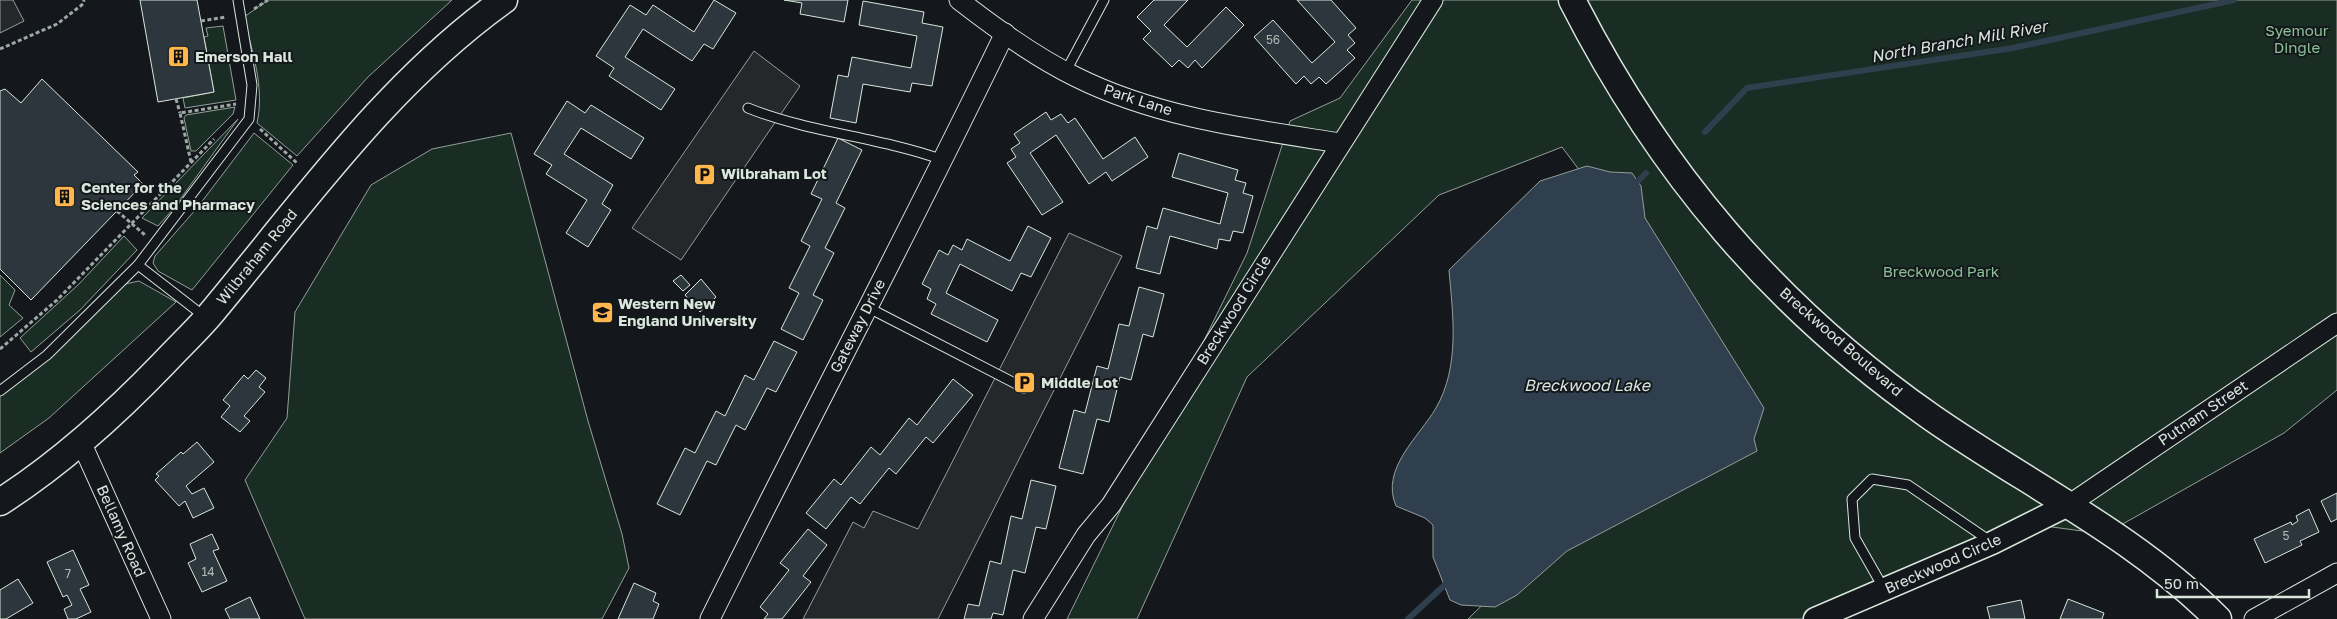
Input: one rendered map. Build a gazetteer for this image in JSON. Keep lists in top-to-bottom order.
{
  "streets": {
    "main road": ["Wilbraham Road", "Breckwood Boulevard"],
    "street": [
      "Park Lane",
      "Breckwood Circle",
      "Gateway Drive",
      "Putnam Street",
      "Bellamy Road"
    ]
  },
  "crossings": [
    ["Park Lane", "Breckwood Circle"],
    ["Park Lane", "Gateway Drive"],
    ["Wilbraham Road", "Bellamy Road"],
    ["Breckwood Circle", "Breckwood Boulevard"],
    ["Breckwood Circle", "Putnam Street"],
    ["Breckwood Boulevard", "Putnam Street"]
  ],
  "water": ["North Branch Mill River", "Breckwood Lake"],
  "parks": ["Syemour Dingle", "Breckwood Park"],
  "places": {
    "building": ["Emerson Hall", "Center for the Sciences and Pharmacy"],
    "parking": ["Wilbraham Lot", "Middle Lot"],
    "school or university": ["Western New England University"]
  },
  "house_numbers": [
    "56",
    "5",
    "14",
    "7"
  ],
  "scale_bar": "50 m"
}
